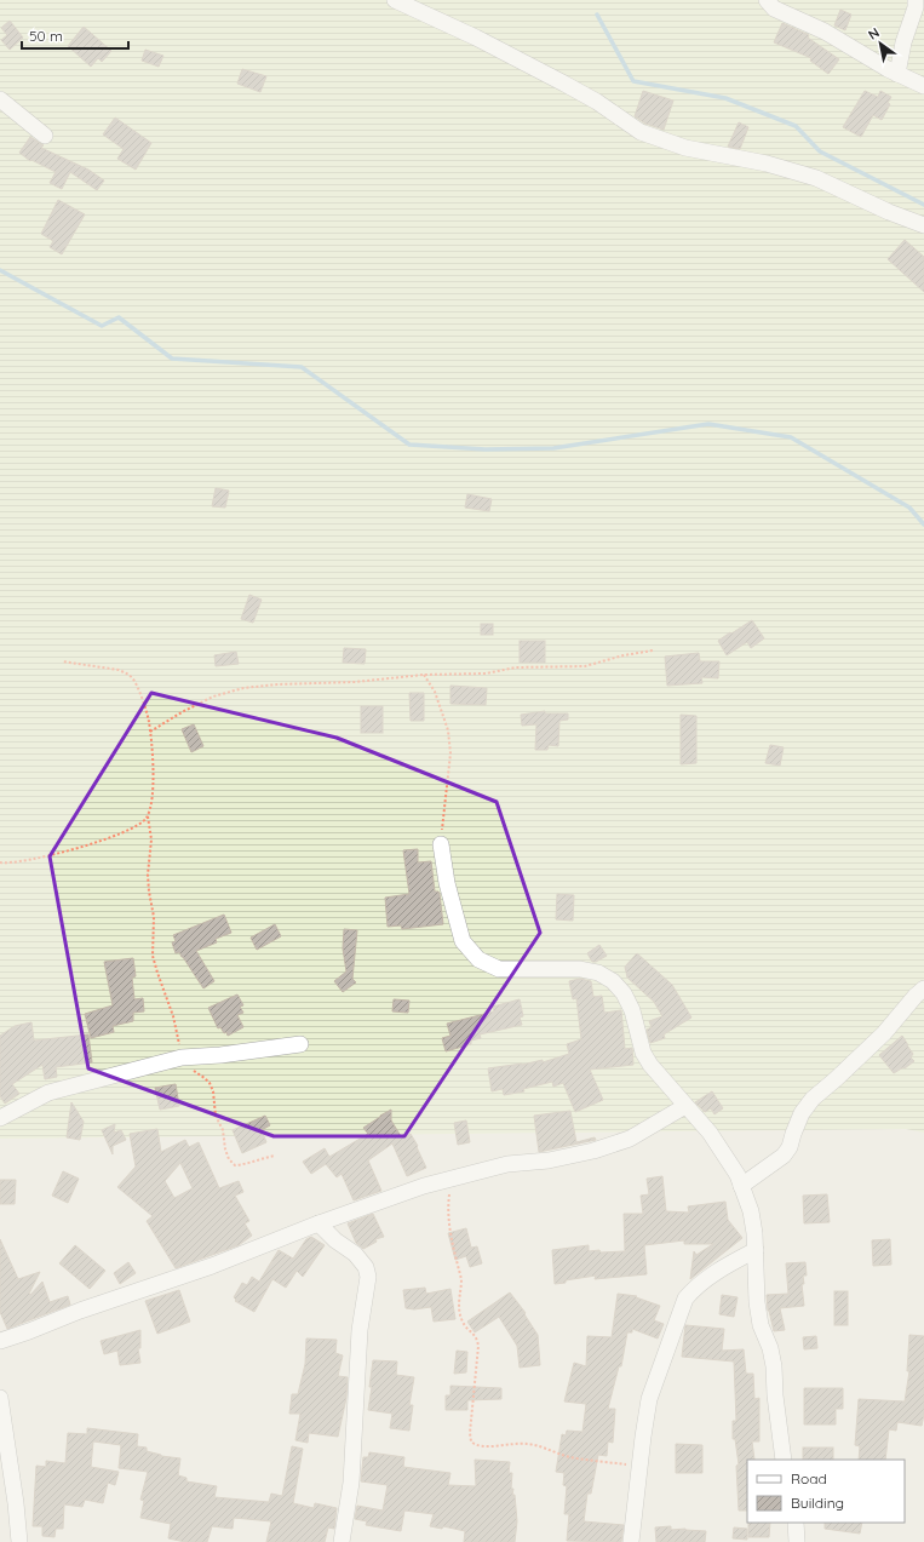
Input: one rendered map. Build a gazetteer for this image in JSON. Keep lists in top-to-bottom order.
{
  "legend": ["Road", "Building"],
  "scale_bar": "50 m",
  "north": "top left"
}
